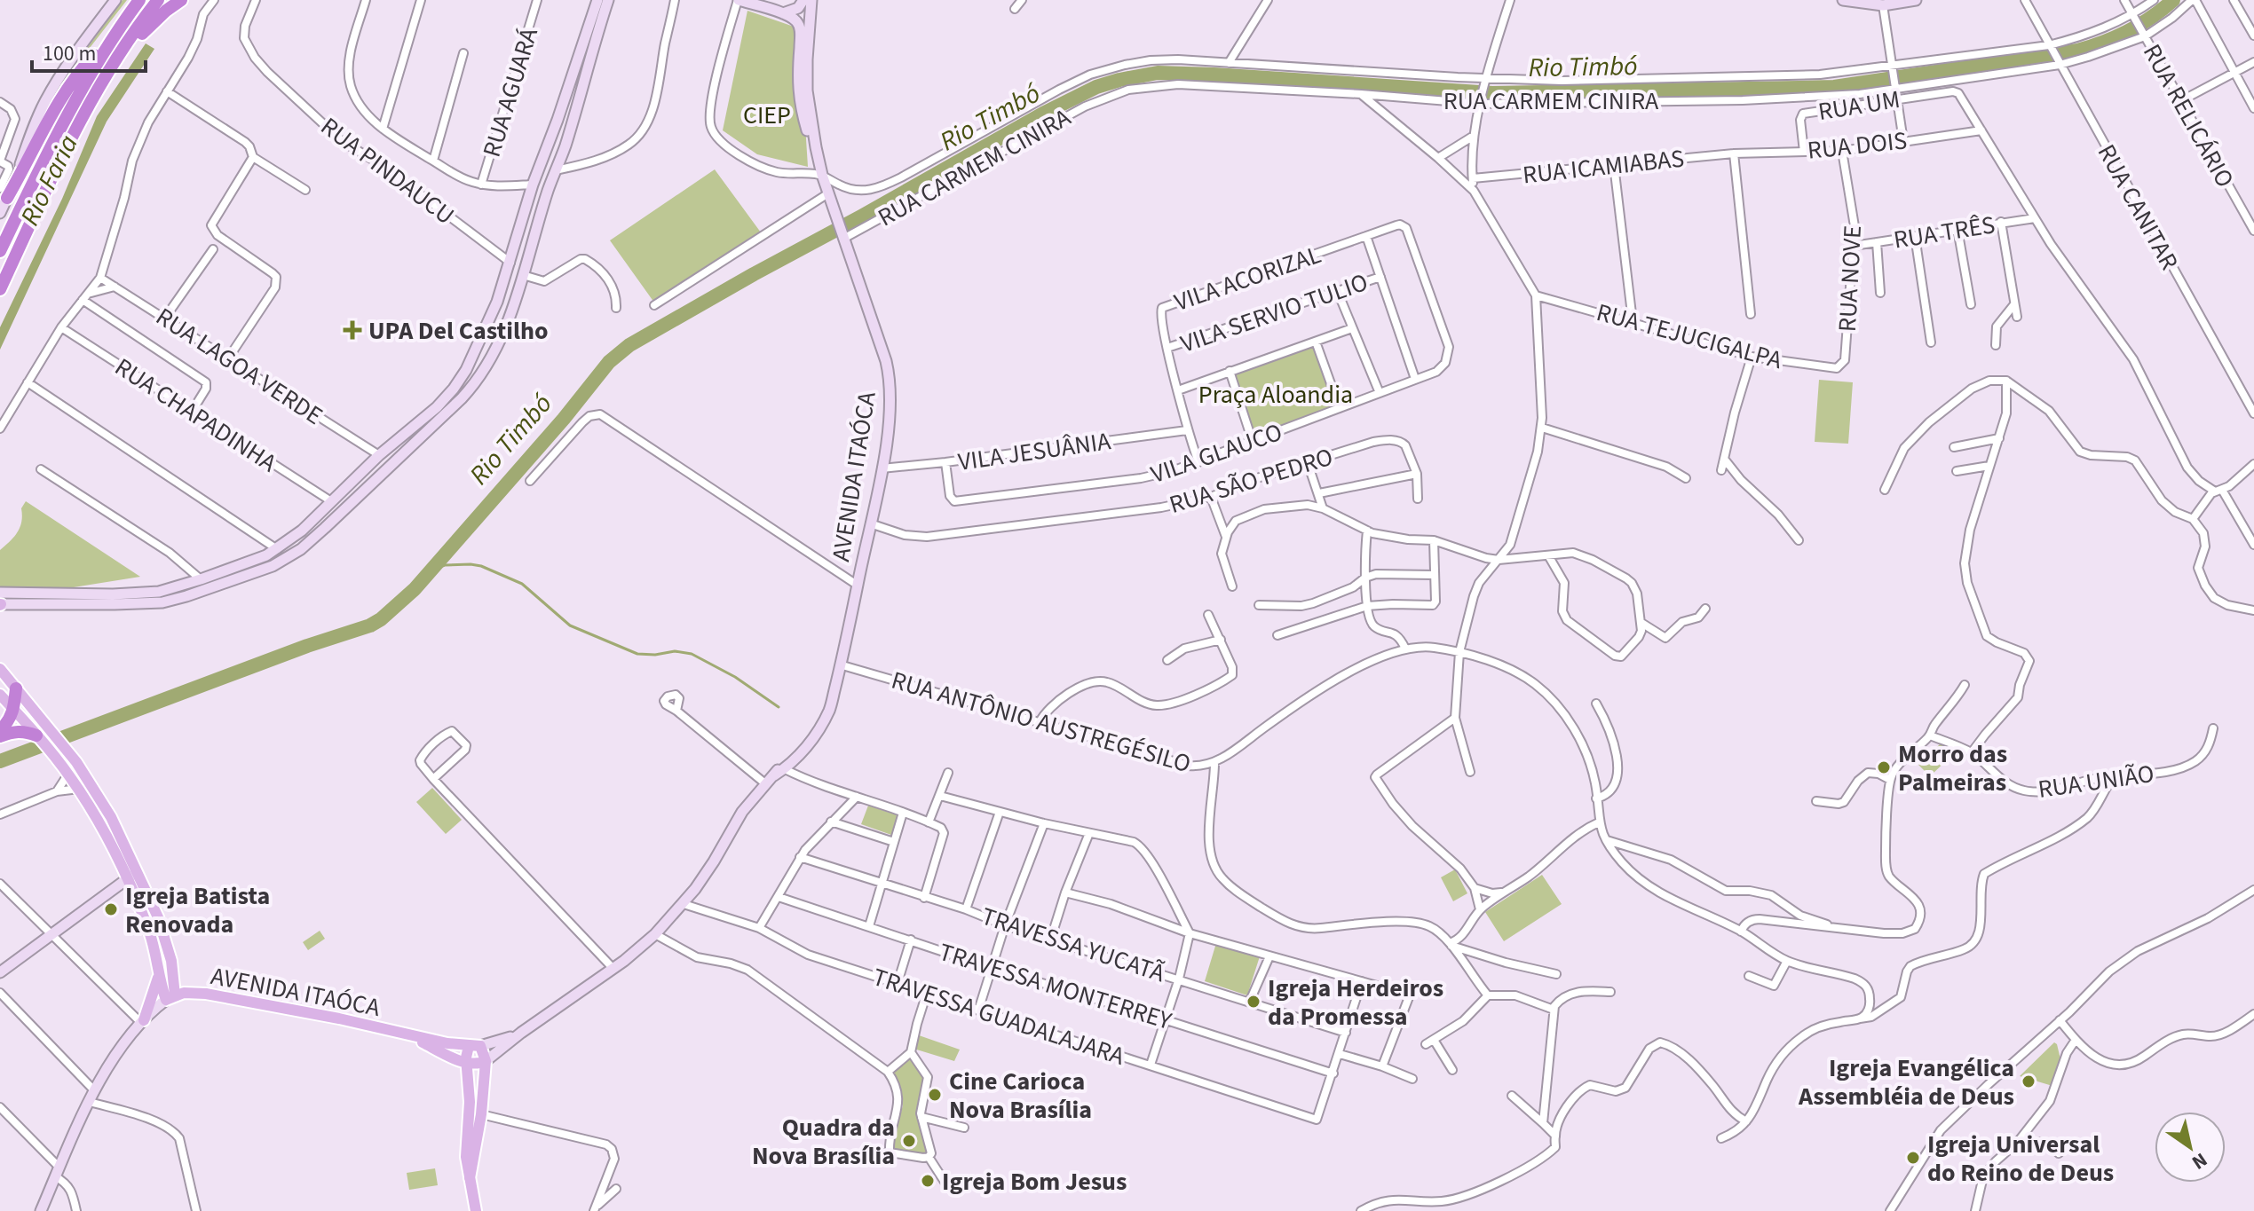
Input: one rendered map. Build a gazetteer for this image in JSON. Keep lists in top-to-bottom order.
{
  "streets": {
    "main road": ["AVENIDA ITAÓCA"],
    "street": [
      "RUA AGUARÁ",
      "RUA CARMEM CINIRA",
      "RUA UM",
      "RUA RELICÁRIO",
      "RUA DOIS",
      "RUA ICAMIABAS",
      "RUA PINDAUCU",
      "RUA CANITAR",
      "RUA TRÊS",
      "VILA ACORIZAL",
      "RUA NOVE",
      "VILA SERVIO TULIO",
      "RUA TEJUCIGALPA",
      "RUA LAGOA VERDE",
      "RUA CHAPADINHA",
      "VILA JESUÂNIA",
      "VILA GLAUCO",
      "RUA SÃO PEDRO",
      "RUA ANTÔNIO AUSTREGÉSILO",
      "RUA UNIÃO",
      "TRAVESSA YUCATÃ",
      "TRAVESSA MONTERREY",
      "TRAVESSA GUADALAJARA"
    ]
  },
  "crossings": [
    ["RUA CARMEM CINIRA", "RUA RELICÁRIO"],
    ["RUA CARMEM CINIRA", "RUA CANITAR"],
    ["RUA CARMEM CINIRA", "AVENIDA ITAÓCA"],
    ["RUA UM", "RUA DOIS"],
    ["RUA DOIS", "RUA ICAMIABAS"],
    ["RUA DOIS", "RUA NOVE"],
    ["RUA TRÊS", "RUA NOVE"],
    ["VILA ACORIZAL", "VILA SERVIO TULIO"],
    ["VILA ACORIZAL", "VILA JESUÂNIA"],
    ["VILA ACORIZAL", "VILA GLAUCO"],
    ["RUA NOVE", "RUA TEJUCIGALPA"],
    ["VILA JESUÂNIA", "VILA GLAUCO"],
    ["VILA JESUÂNIA", "AVENIDA ITAÓCA"],
    ["AVENIDA ITAÓCA", "RUA SÃO PEDRO"],
    ["AVENIDA ITAÓCA", "RUA ANTÔNIO AUSTREGÉSILO"],
    ["AVENIDA ITAÓCA", "TRAVESSA GUADALAJARA"],
    ["TRAVESSA MONTERREY", "TRAVESSA GUADALAJARA"]
  ],
  "water": ["Rio Timbó", "Rio Faria"],
  "parks": ["CIEP", "Praça Aloandia"],
  "places": {
    "health": ["UPA Del Castilho"],
    "other": [
      "Morro das Palmeiras",
      "Igreja Batista Renovada",
      "Igreja Herdeiros da Promessa",
      "Igreja Evangélica Assembléia de Deus",
      "Cine Carioca Nova Brasília",
      "Quadra da Nova Brasília",
      "Igreja Universal do Reino de Deus",
      "Igreja Bom Jesus"
    ]
  },
  "scale_bar": "100 m",
  "north": "bottom right"
}
